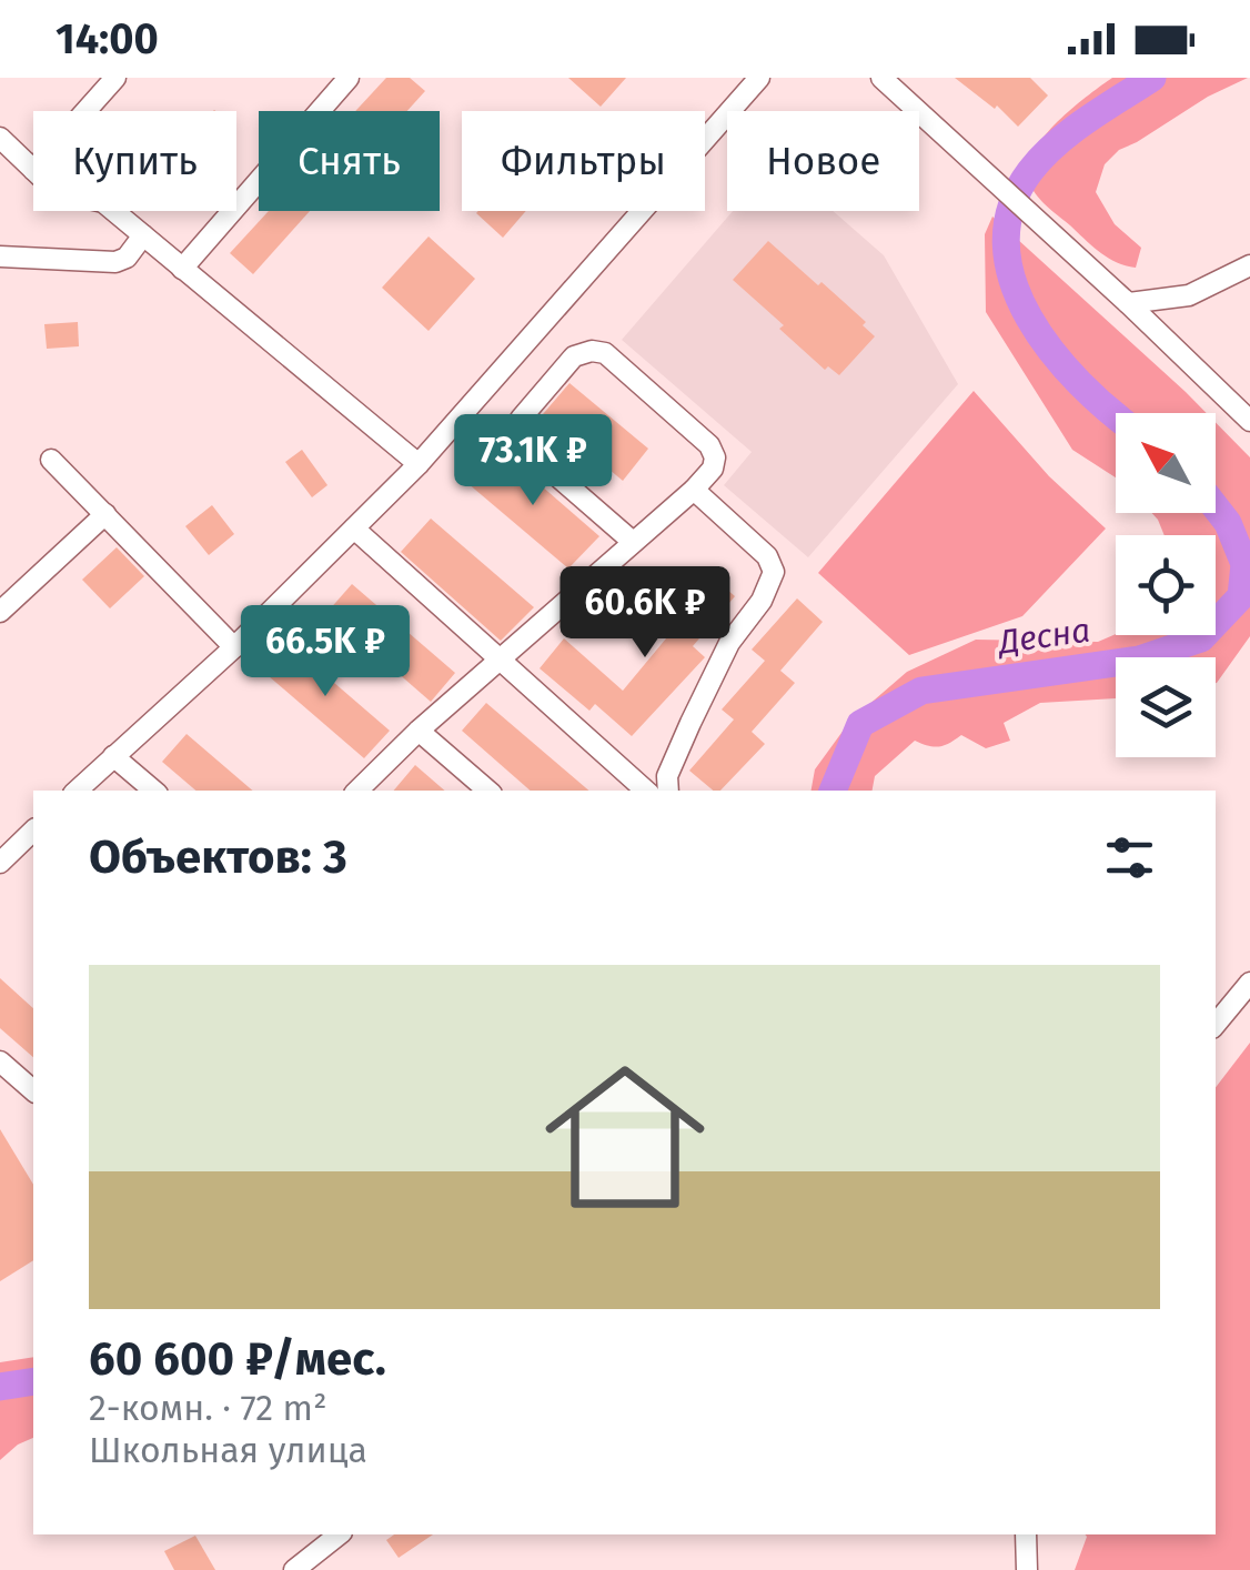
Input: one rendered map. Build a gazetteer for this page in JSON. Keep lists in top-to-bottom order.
{
  "water": ["Десна"],
  "north": "top left",
  "page": {
    "status": "14:00",
    "chip": [
      "Купить",
      "Снять",
      "Фильтры",
      "Новое"
    ],
    "price": ["73.1K ₽", "60.6K ₽", "66.5K ₽"],
    "heading": "Объектов: 3",
    "list": [
      {
        "name": "60 600 ₽/мес.",
        "note": "2-комн. · 72 m² · Школьная улица"
      }
    ]
  }
}
